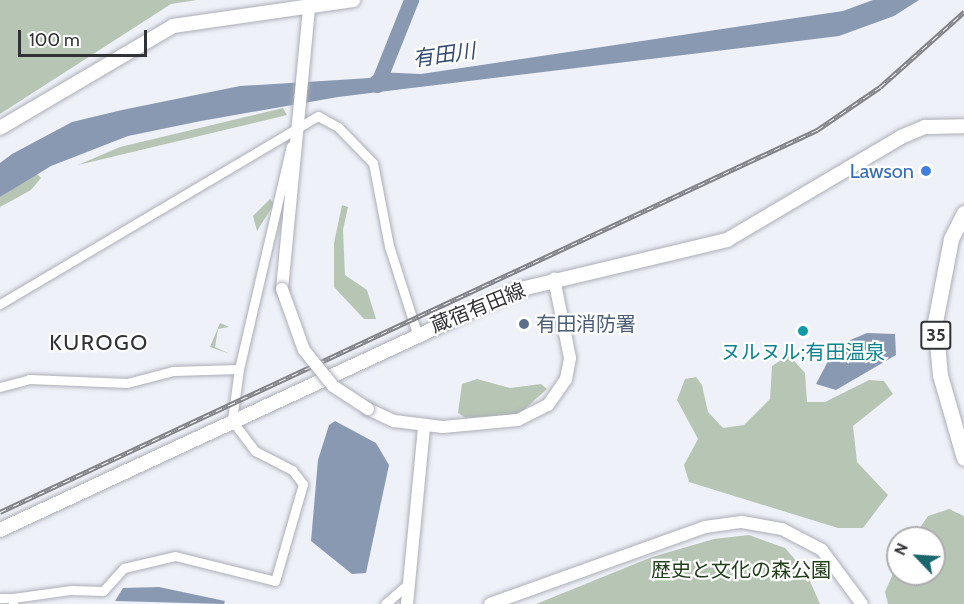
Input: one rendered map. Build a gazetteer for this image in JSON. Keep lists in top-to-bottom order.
{
  "streets": {
    "highway": ["35"],
    "main road": ["蔵宿有田線"]
  },
  "districts": ["KUROGO"],
  "water": ["有田川"],
  "parks": ["歴史と文化の森公園"],
  "places": ["Lawson", "有田消防署", "ヌルヌル;有田温泉"],
  "scale_bar": "100 m",
  "north": "top left"
}
